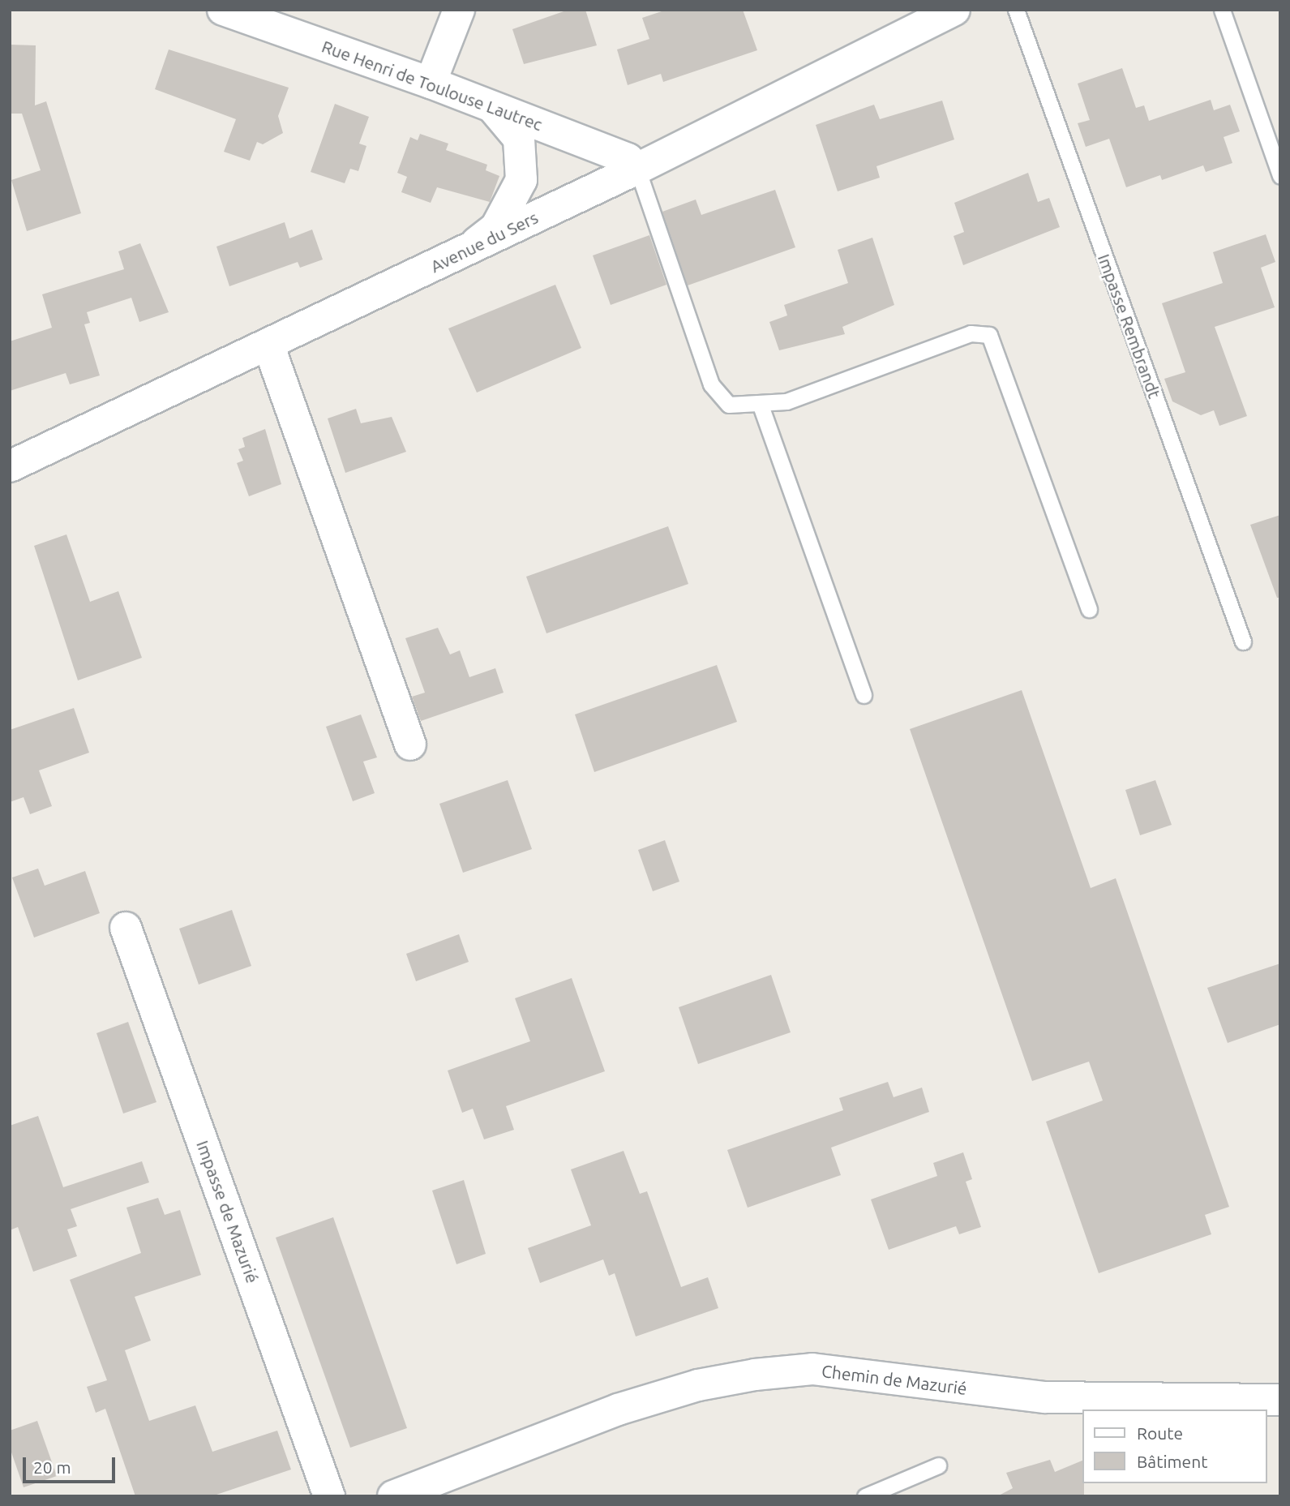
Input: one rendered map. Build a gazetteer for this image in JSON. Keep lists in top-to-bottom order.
{
  "streets": {
    "street": [
      "Rue Henri de Toulouse Lautrec",
      "Avenue du Sers",
      "Impasse de Mazurié",
      "Chemin de Mazurié"
    ],
    "lane": ["Impasse Rembrandt"]
  },
  "crossings": [
    ["Rue Henri de Toulouse Lautrec", "Avenue du Sers"]
  ],
  "legend": ["Route", "Bâtiment"],
  "scale_bar": "20 m"
}
